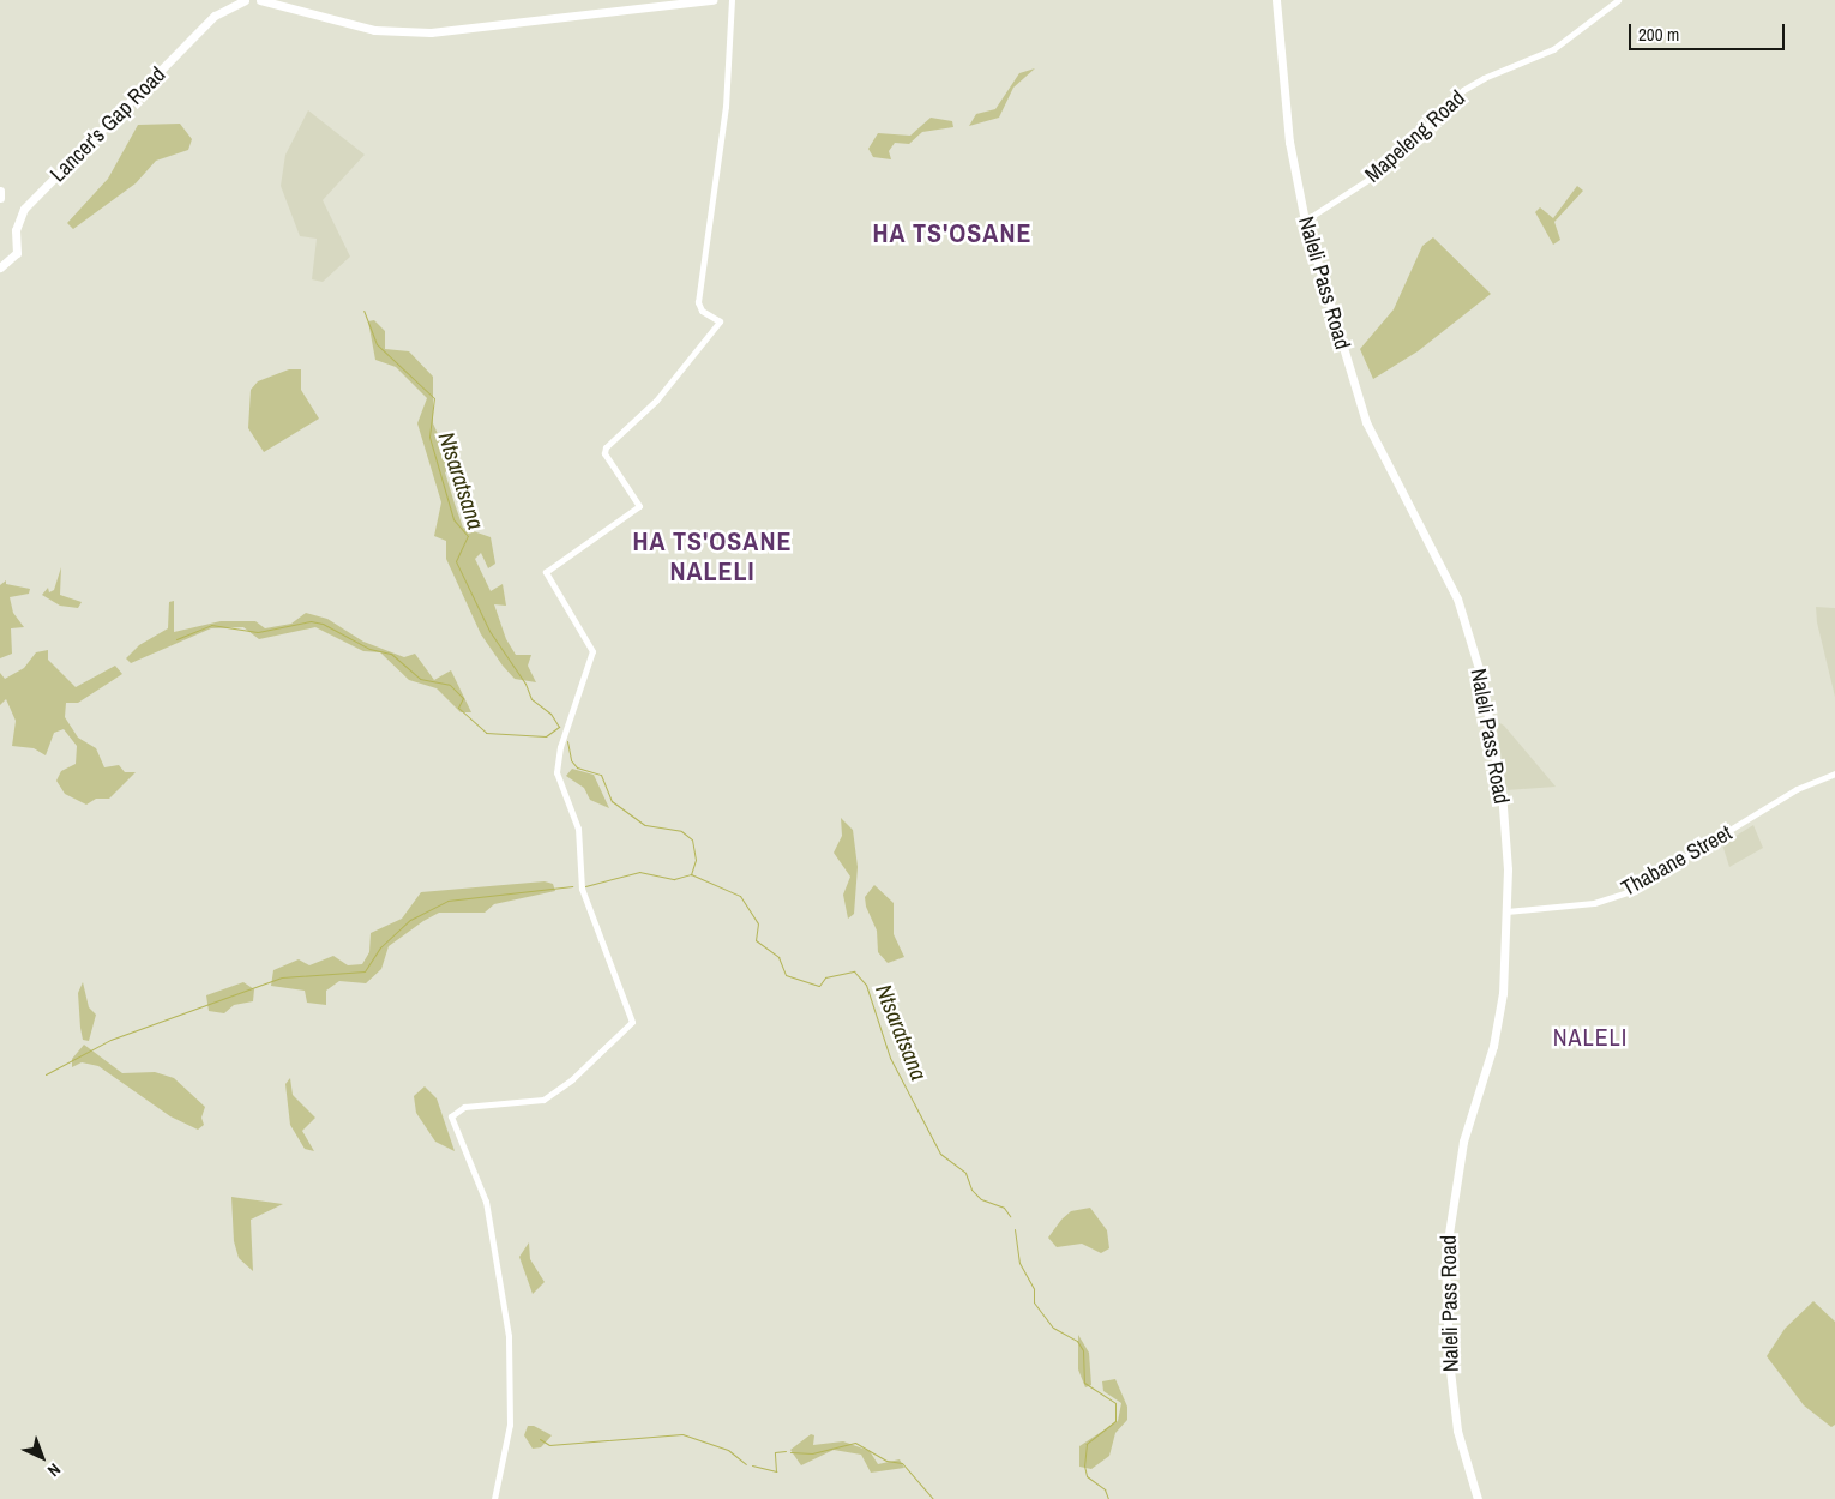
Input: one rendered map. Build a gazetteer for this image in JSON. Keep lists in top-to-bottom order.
{
  "streets": {
    "main road": ["Lancer's Gap Road", "Naleli Pass Road"],
    "street": ["Mapeleng Road", "Thabane Street"]
  },
  "crossings": [
    ["Mapeleng Road", "Naleli Pass Road"],
    ["Naleli Pass Road", "Thabane Street"]
  ],
  "districts": ["HA TS'OSANE", "HA TS'OSANE NALELI", "NALELI"],
  "water": ["Ntsaratsana"],
  "scale_bar": "200 m",
  "north": "bottom right"
}
